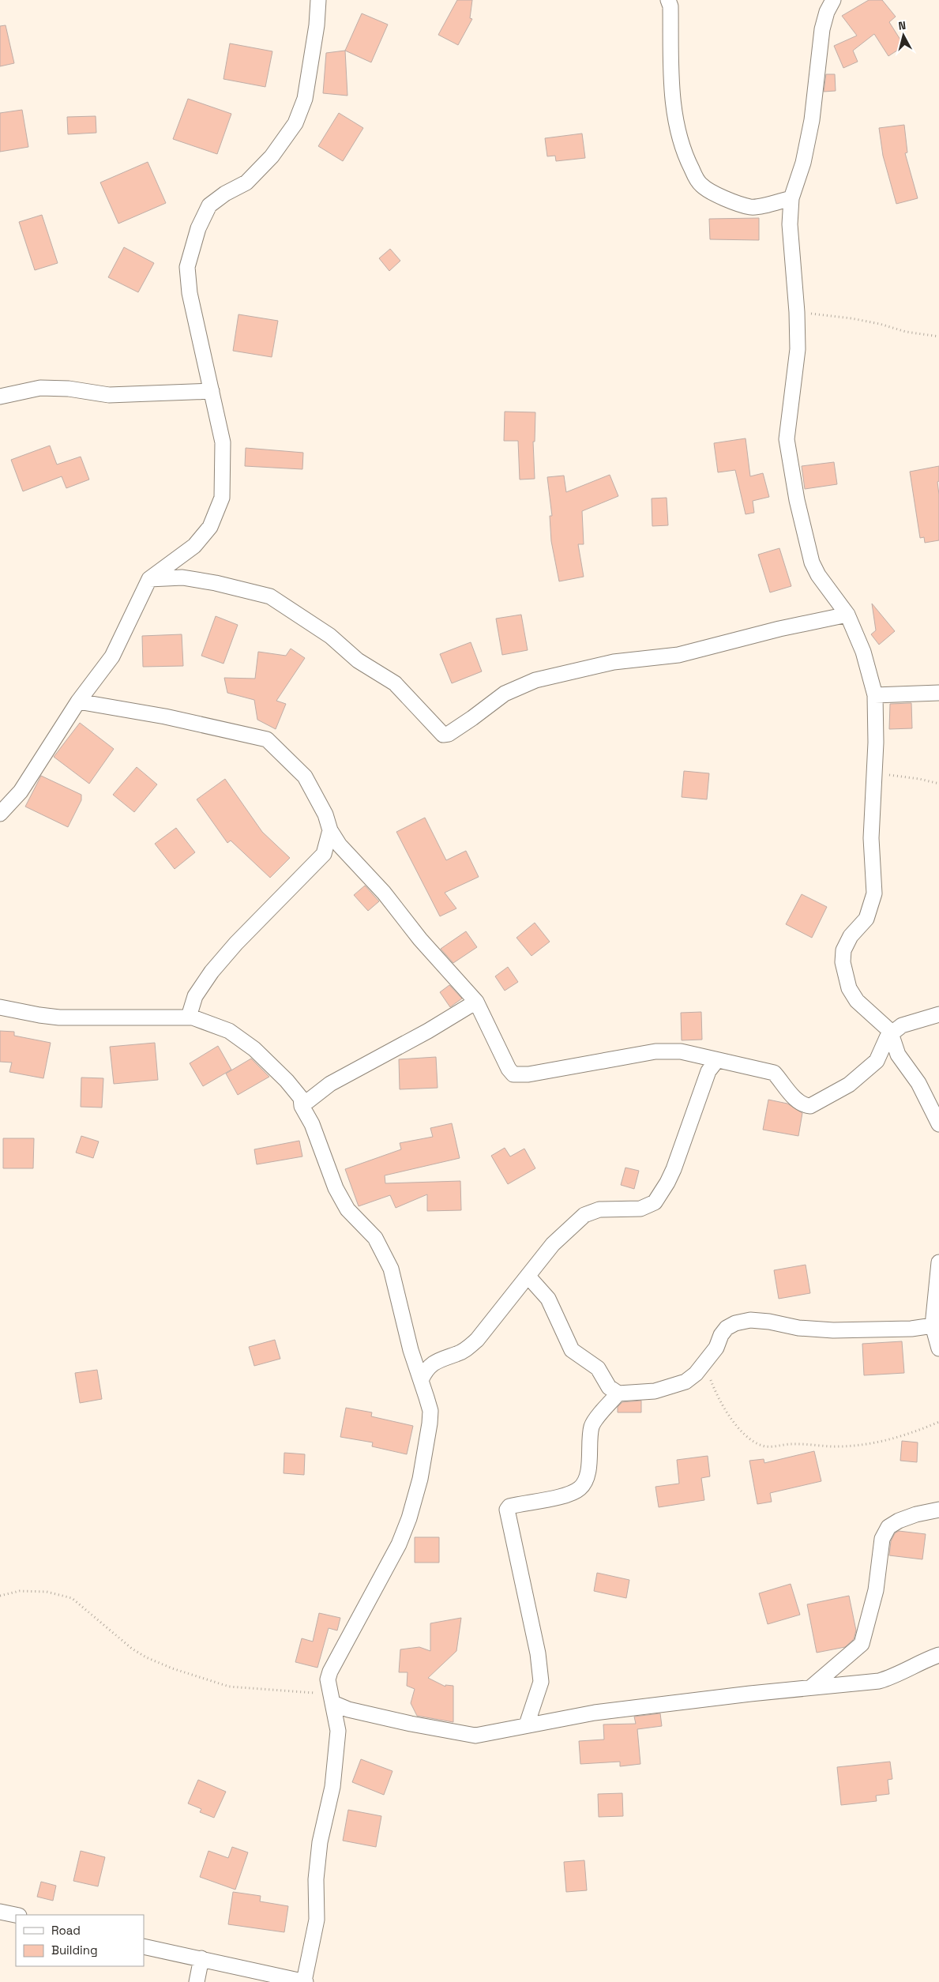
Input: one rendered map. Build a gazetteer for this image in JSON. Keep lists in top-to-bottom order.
{
  "legend": ["Road", "Building"],
  "north": "top"
}
